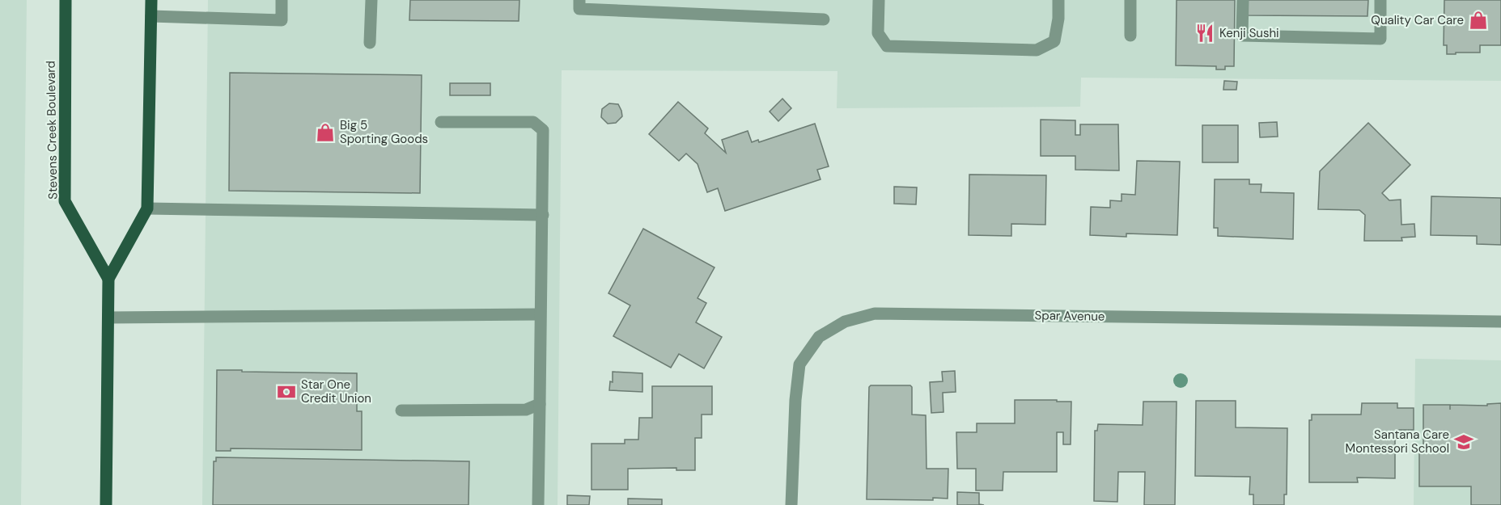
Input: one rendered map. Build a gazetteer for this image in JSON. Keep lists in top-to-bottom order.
{
  "streets": {
    "main road": ["Stevens Creek Boulevard"],
    "street": ["Spar Avenue"]
  },
  "places": {
    "shop": ["Quality Car Care", "Big 5 Sporting Goods"],
    "restaurant": ["Kenji Sushi"],
    "bank": ["Star One Credit Union"],
    "school or university": ["Santana Care Montessori School"]
  }
}
